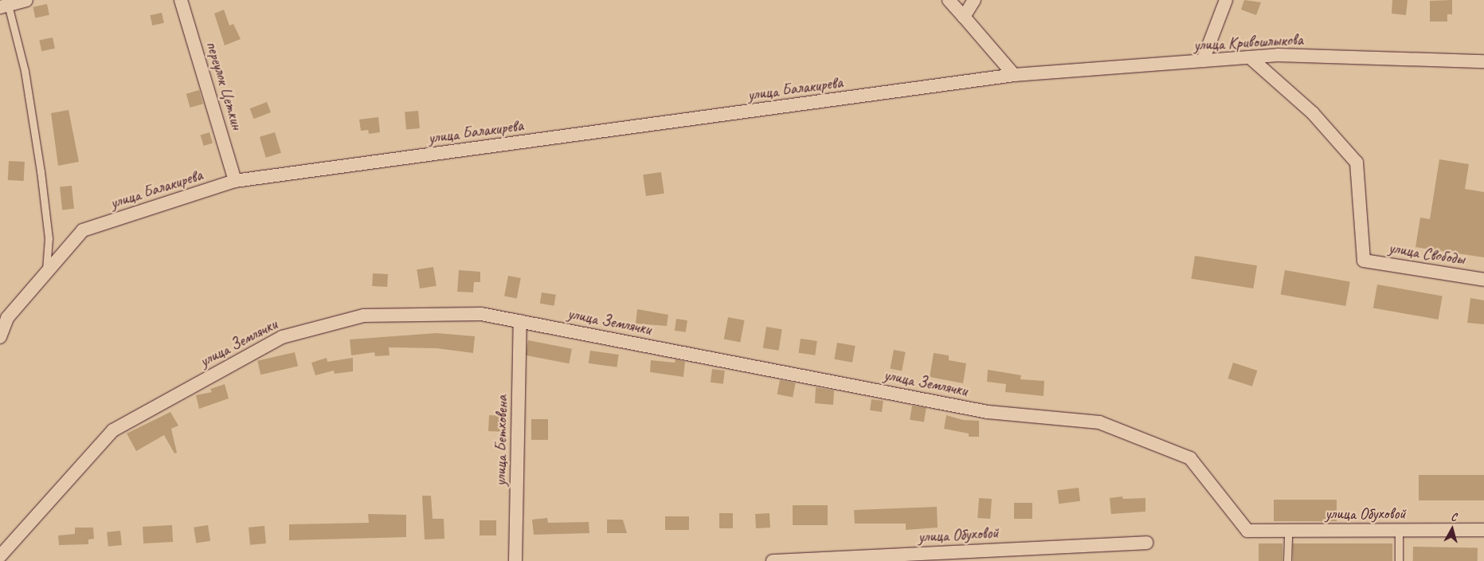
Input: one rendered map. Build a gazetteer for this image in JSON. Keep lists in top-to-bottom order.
{
  "streets": {
    "street": [
      "улица Кривошлыкова",
      "переулок Цеткин",
      "улица Балакирева",
      "улица Свободы",
      "улица Землячки",
      "улица Бетховена",
      "улица Обуховой"
    ]
  },
  "crossings": [
    ["улица Кривошлыкова", "улица Балакирева"],
    ["улица Кривошлыкова", "улица Свободы"],
    ["переулок Цеткин", "улица Балакирева"],
    ["улица Землячки", "улица Бетховена"],
    ["улица Землячки", "улица Обуховой"]
  ],
  "north": "top"
}
